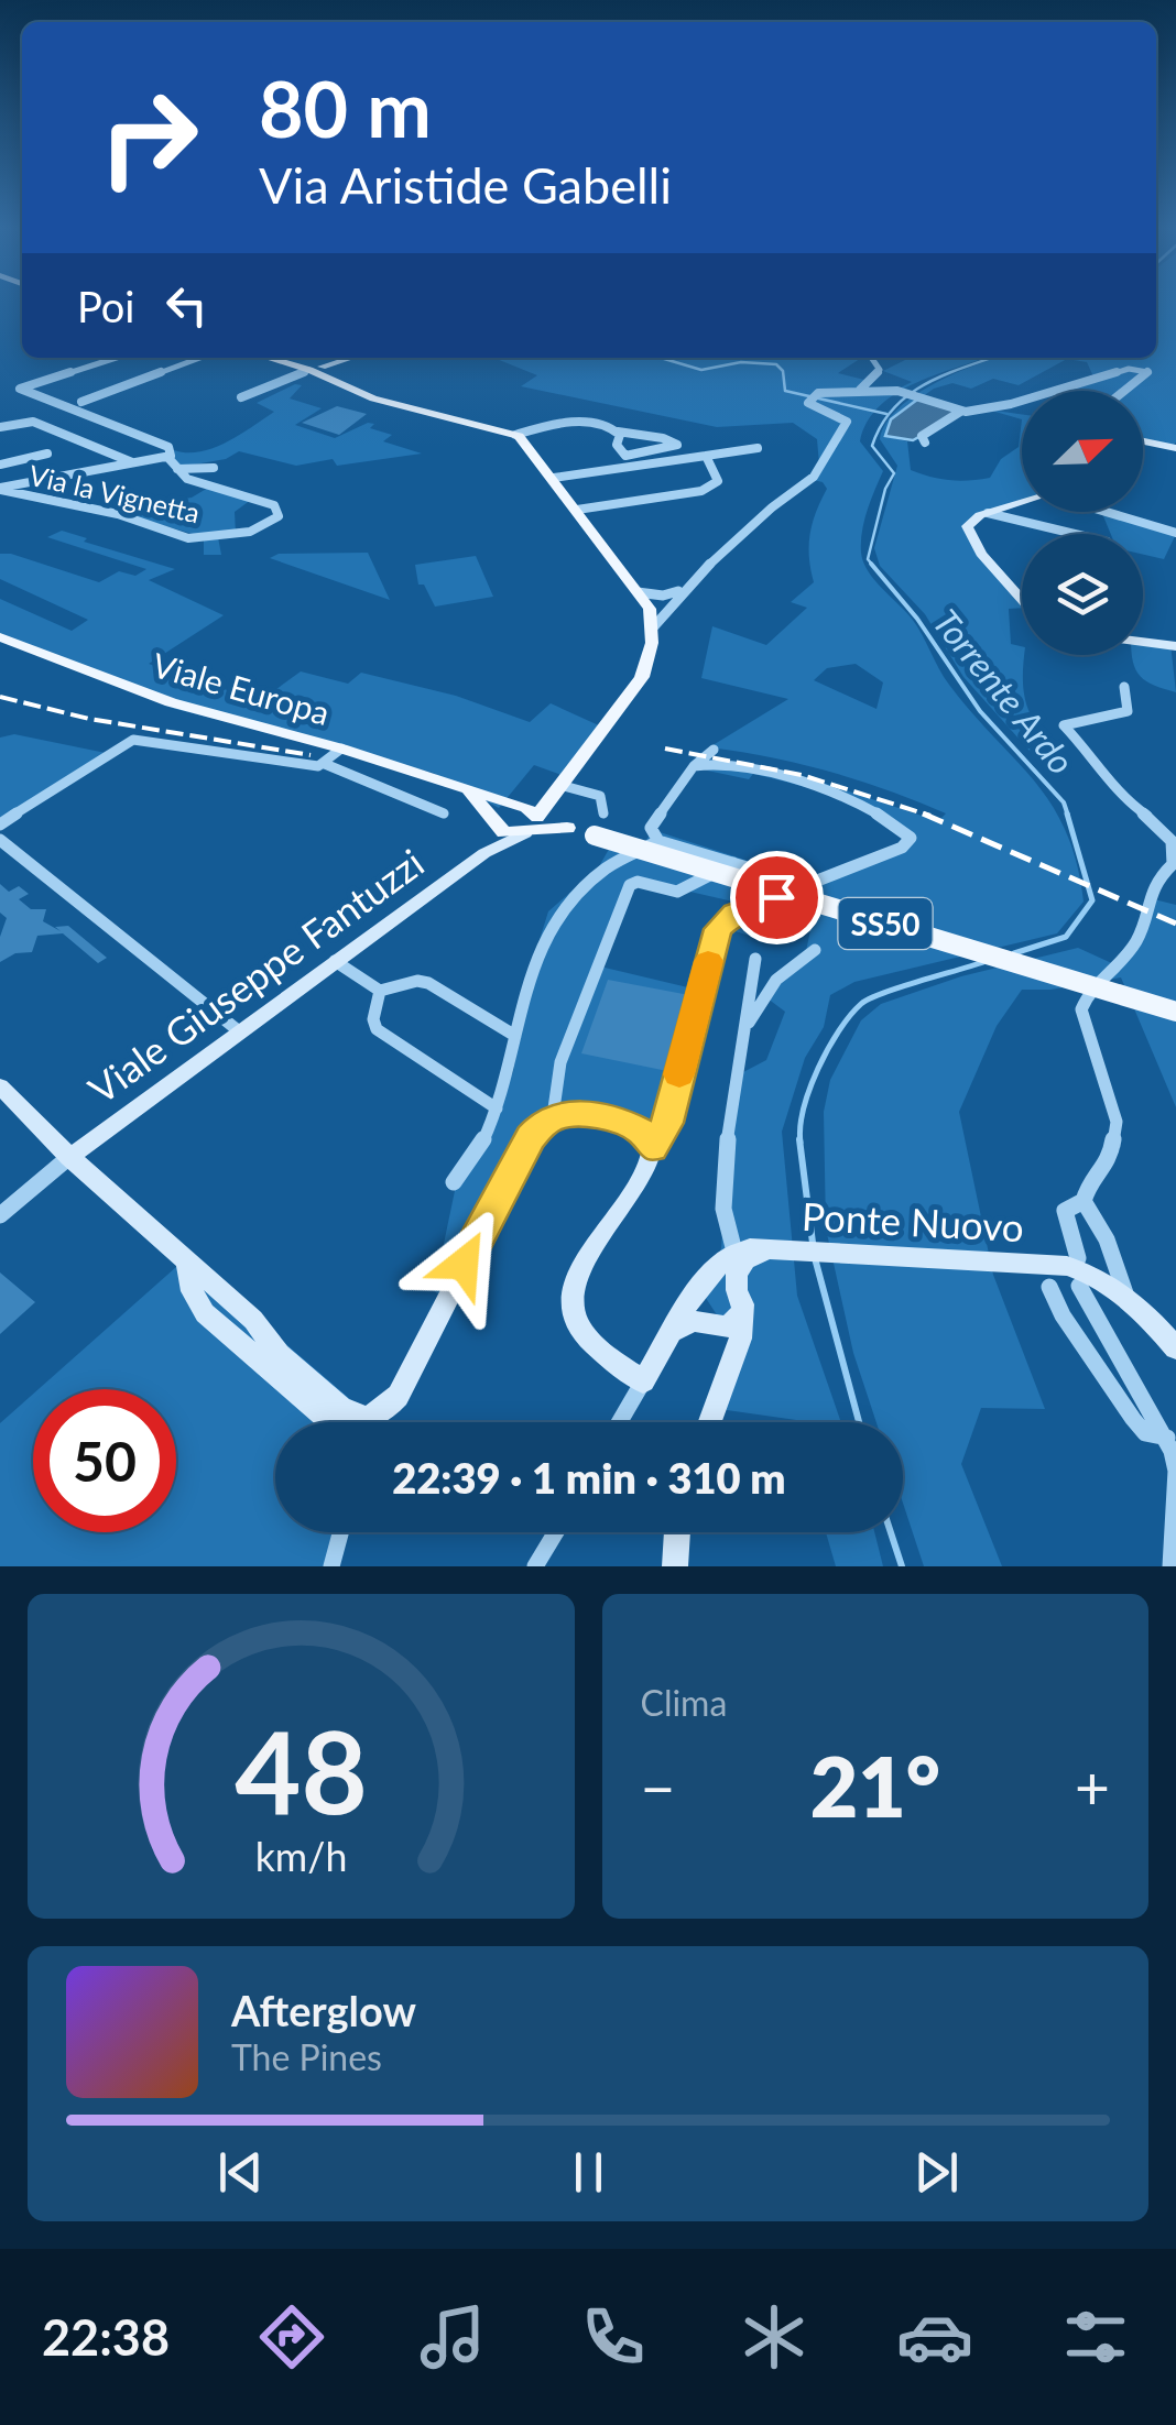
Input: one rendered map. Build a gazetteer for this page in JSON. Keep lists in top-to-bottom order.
{
  "streets": {
    "main road": [
      "Viale Europa",
      "SS50",
      "Viale Giuseppe Fantuzzi",
      "Ponte Nuovo"
    ],
    "street": ["Via la Vignetta"]
  },
  "crossings": [
    ["Viale Europa", "Viale Giuseppe Fantuzzi"]
  ],
  "water": ["Torrente Ardo"],
  "north": "top right",
  "page": {
    "turn": ["80 m", "Via Aristide Gabelli"],
    "then": "Poi",
    "limit": "50",
    "trip": "22:39 · 1 min · 310 m",
    "tile": "Clima",
    "heat": ["−", "21°", "+"],
    "song": ["Afterglow", "The Pines"],
    "tabs": "22:38",
    "gauge": ["48", "km/h"]
  }
}
